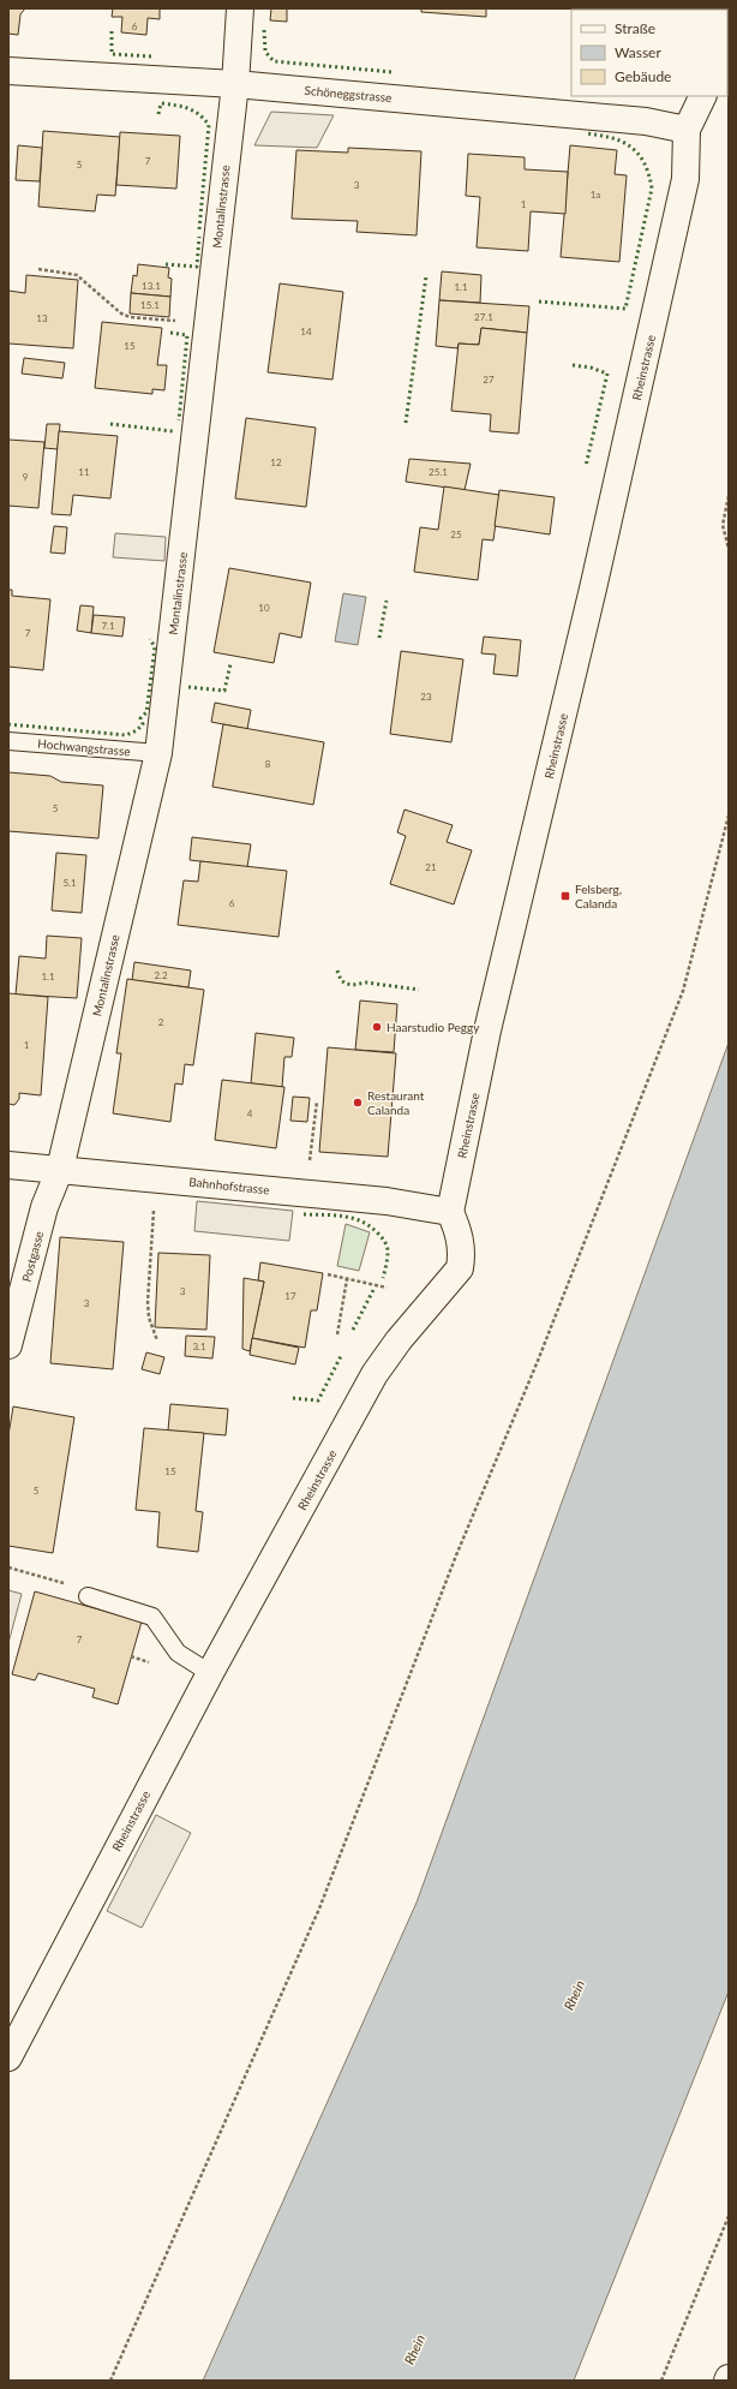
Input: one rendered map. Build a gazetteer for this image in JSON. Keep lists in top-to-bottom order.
{
  "streets": {
    "street": [
      "Schöneggstrasse",
      "Montalinstrasse",
      "Rheinstrasse",
      "Bahnhofstrasse",
      "Postgasse"
    ],
    "lane": ["Hochwangstrasse"]
  },
  "crossings": [
    ["Schöneggstrasse", "Montalinstrasse"],
    ["Schöneggstrasse", "Rheinstrasse"],
    ["Montalinstrasse", "Hochwangstrasse"],
    ["Montalinstrasse", "Bahnhofstrasse"],
    ["Montalinstrasse", "Postgasse"],
    ["Rheinstrasse", "Bahnhofstrasse"],
    ["Bahnhofstrasse", "Postgasse"]
  ],
  "water": ["Rhein"],
  "places": {
    "transit": ["Felsberg, Calanda"],
    "other": ["Haarstudio Peggy", "Restaurant Calanda"]
  },
  "house_numbers": [
    "6",
    "7",
    "5",
    "3",
    "1a",
    "1",
    "13.1",
    "1.1",
    "15.1",
    "27.1",
    "13",
    "14",
    "15",
    "27",
    "12",
    "11",
    "25.1",
    "9",
    "25",
    "10",
    "7.1",
    "7",
    "23",
    "8",
    "5",
    "21",
    "5.1",
    "6",
    "2.2",
    "1.1",
    "2",
    "1",
    "4",
    "3",
    "17",
    "3",
    "3.1",
    "15",
    "5",
    "7"
  ],
  "legend": ["Straße", "Wasser", "Gebäude"]
}
